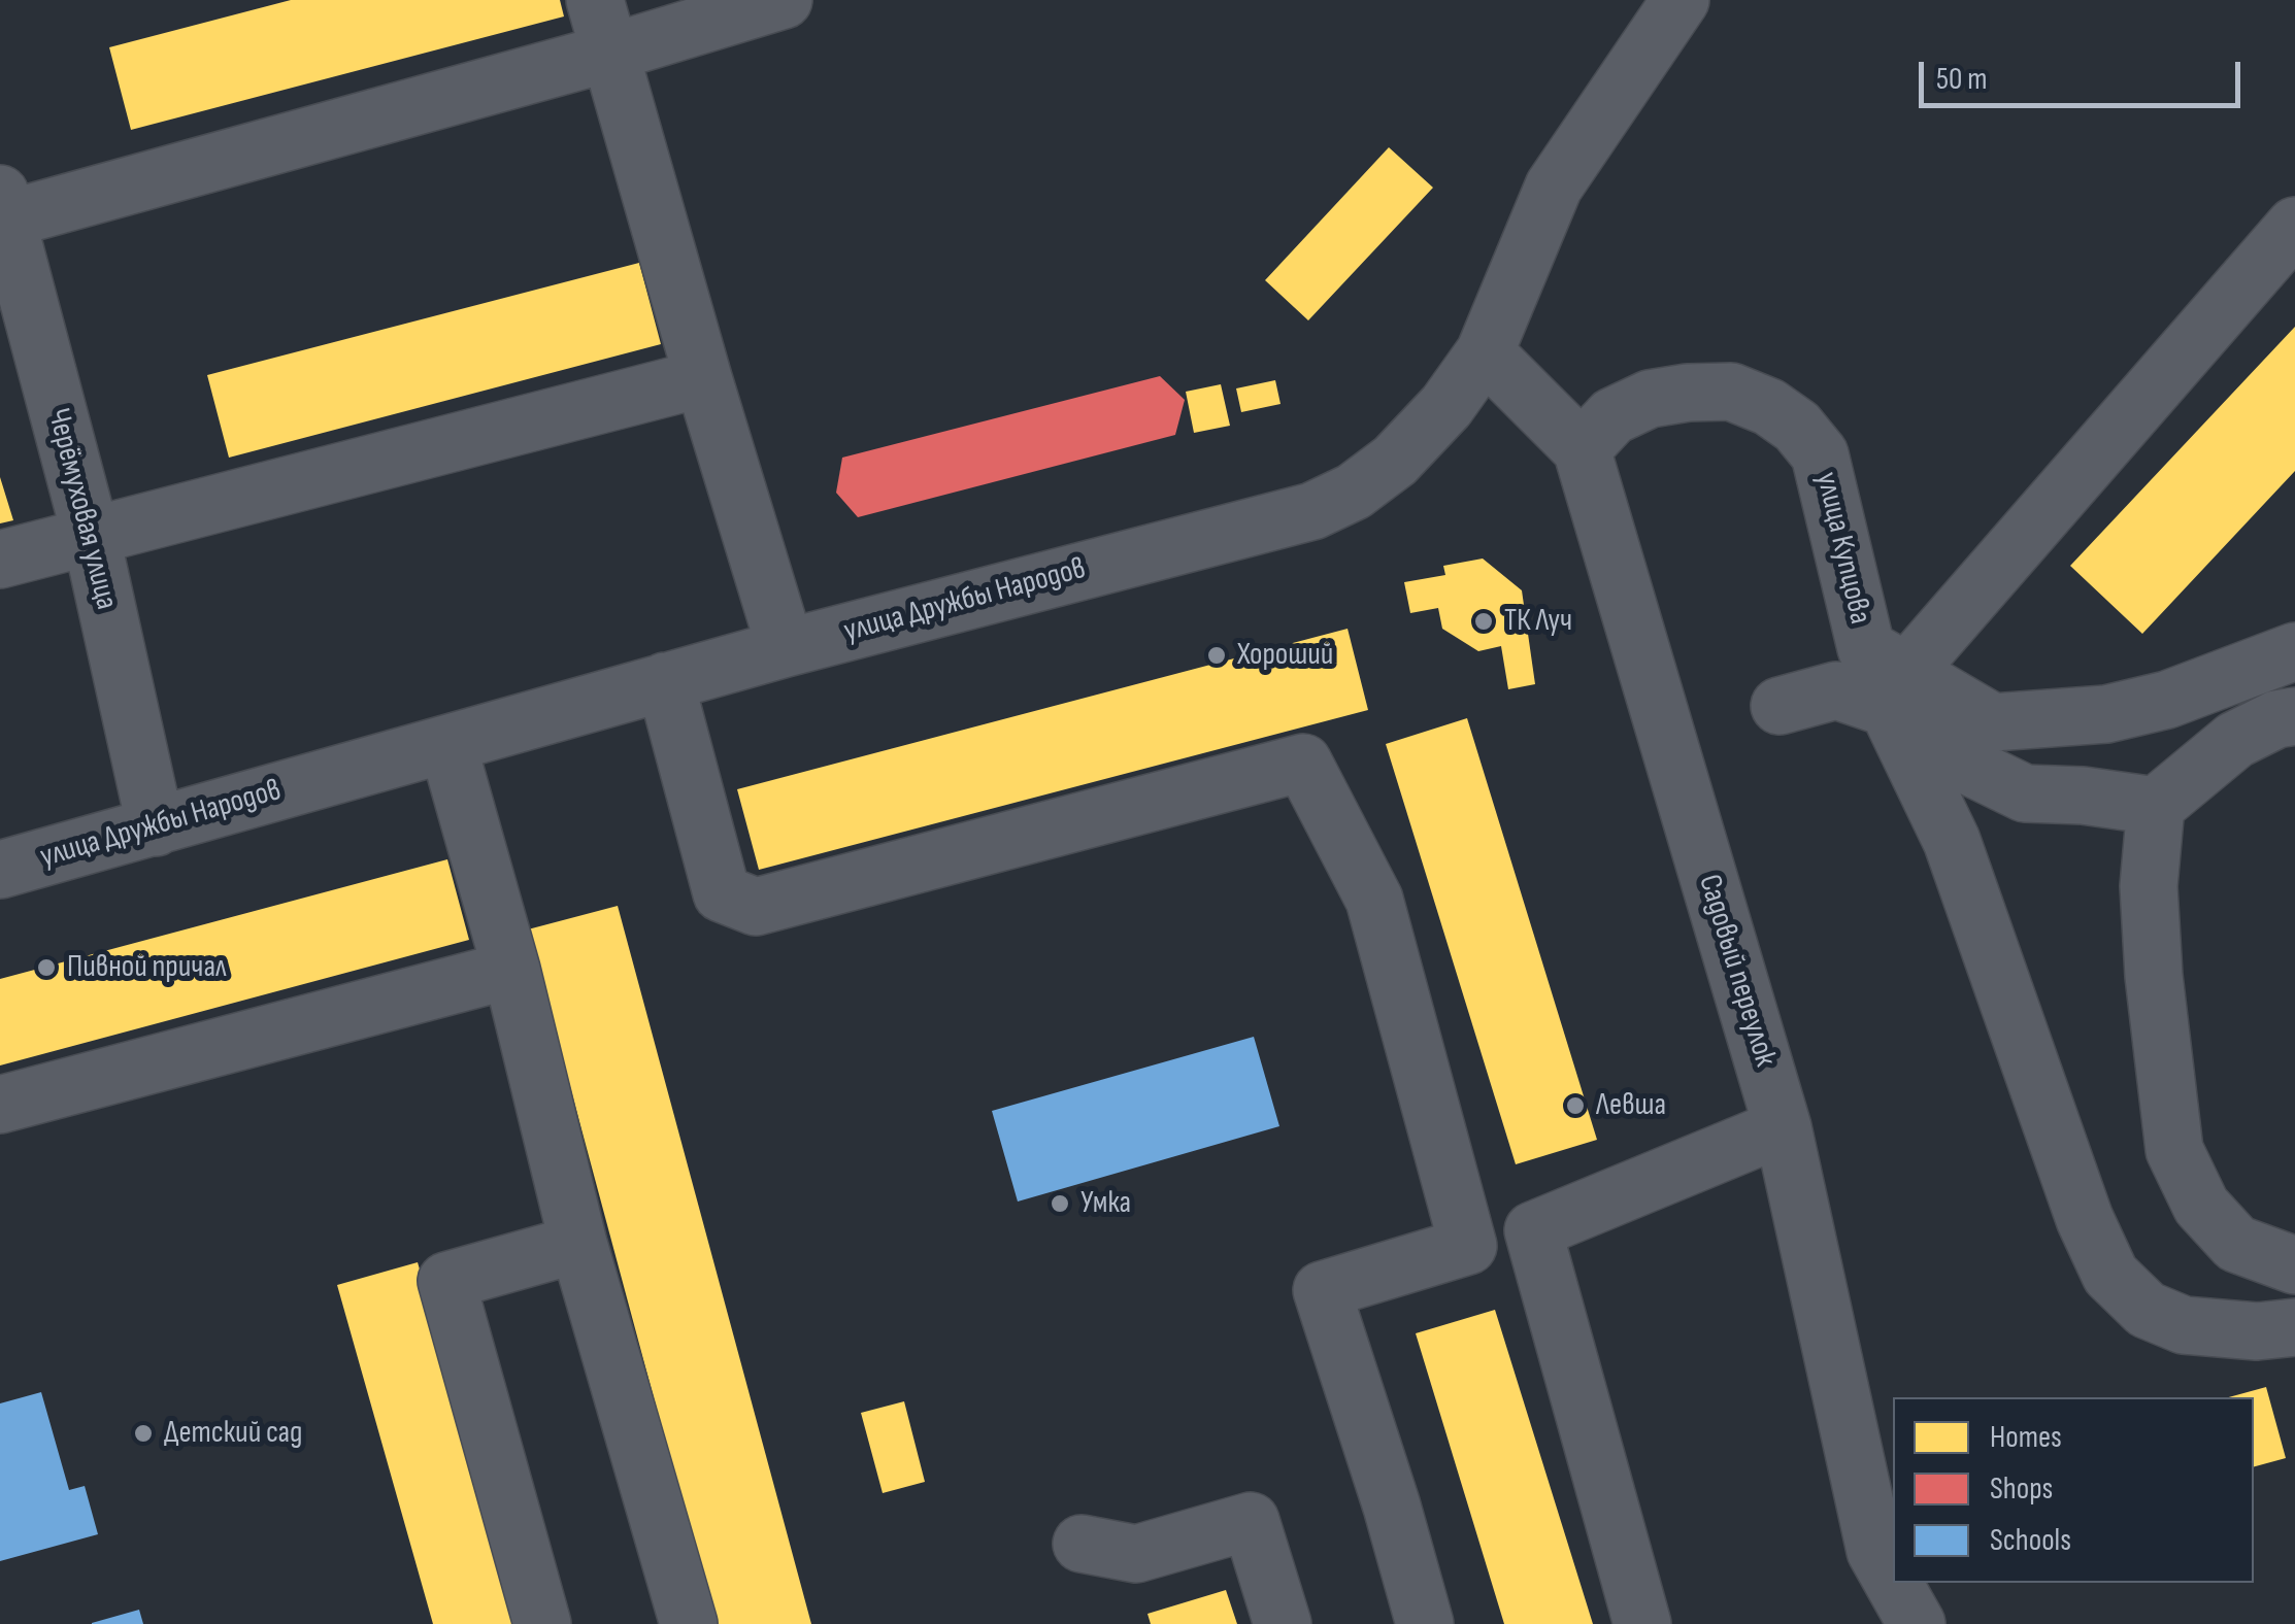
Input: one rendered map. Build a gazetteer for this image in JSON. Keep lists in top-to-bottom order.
{
  "streets": {
    "street": [
      "Черёмуховая улица",
      "улица Купцова",
      "улица Дружбы Народов",
      "Садовый переулок"
    ]
  },
  "crossings": [
    ["Черёмуховая улица", "улица Дружбы Народов"],
    ["улица Купцова", "Садовый переулок"],
    ["улица Дружбы Народов", "Садовый переулок"]
  ],
  "places": [
    "ТК Луч",
    "Хороший",
    "Пивной причал",
    "Левша",
    "Умка",
    "Детский сад"
  ],
  "legend": ["Homes", "Shops", "Schools"],
  "scale_bar": "50 m"
}
